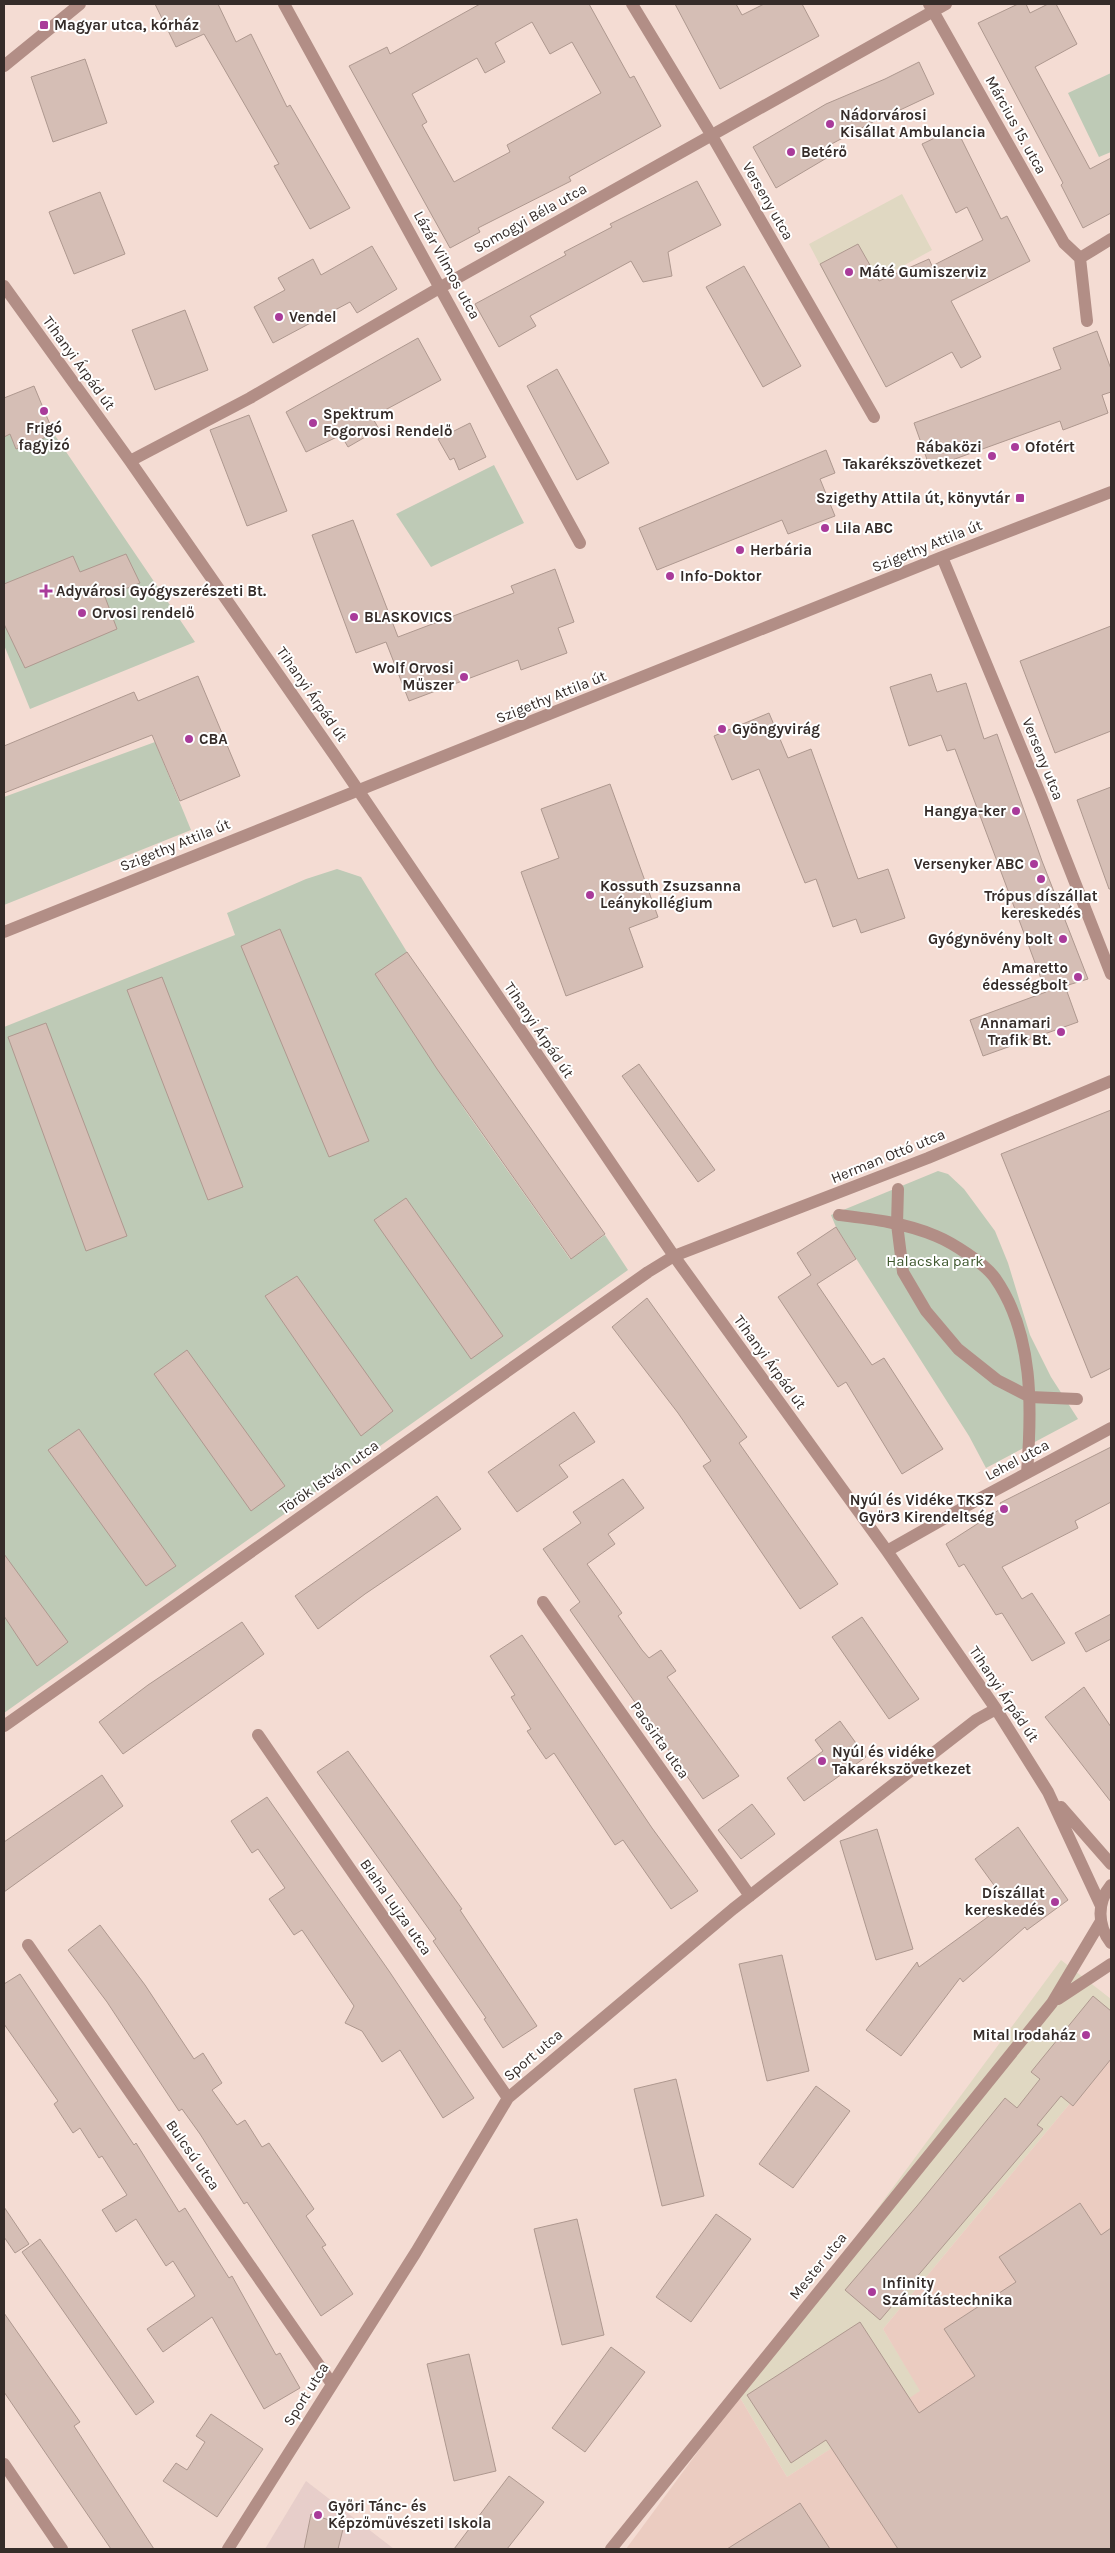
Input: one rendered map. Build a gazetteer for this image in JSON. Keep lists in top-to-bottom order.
{
  "streets": {
    "street": [
      "Március 15. utca",
      "Verseny utca",
      "Somogyi Béla utca",
      "Lázár Vilmos utca",
      "Tihanyi Árpád út",
      "Szigethy Attila út",
      "Herman Ottó utca",
      "Lehel utca",
      "Török István utca",
      "Pacsirta utca",
      "Blaha Lujza utca",
      "Sport utca",
      "Bulcsú utca",
      "Mester utca"
    ]
  },
  "crossings": [
    ["Március 15. utca", "Somogyi Béla utca"],
    ["Verseny utca", "Somogyi Béla utca"],
    ["Verseny utca", "Szigethy Attila út"],
    ["Somogyi Béla utca", "Lázár Vilmos utca"],
    ["Somogyi Béla utca", "Tihanyi Árpád út"],
    ["Tihanyi Árpád út", "Szigethy Attila út"],
    ["Tihanyi Árpád út", "Herman Ottó utca"],
    ["Tihanyi Árpád út", "Lehel utca"],
    ["Tihanyi Árpád út", "Török István utca"],
    ["Tihanyi Árpád út", "Sport utca"],
    ["Tihanyi Árpád út", "Mester utca"],
    ["Herman Ottó utca", "Török István utca"],
    ["Pacsirta utca", "Sport utca"],
    ["Blaha Lujza utca", "Sport utca"],
    ["Sport utca", "Bulcsú utca"]
  ],
  "parks": ["Halacska park"],
  "places": {
    "transit": ["Magyar utca, kórház", "Szigethy Attila út, könyvtár"],
    "other": [
      "Nádorvárosi Kisállat Ambulancia",
      "Betérő",
      "Máté Gumiszerviz",
      "Vendel",
      "Frigó fagyizó",
      "Spektrum Fogorvosi Rendelő",
      "Ofotért",
      "Rábaközi Takarékszövetkezet",
      "Lila ABC",
      "Herbária",
      "Info-Doktor",
      "Orvosi rendelő",
      "BLASKOVICS",
      "Wolf Orvosi Műszer",
      "Gyöngyvirág",
      "CBA",
      "Hangya-ker",
      "Versenyker ABC",
      "Trópus díszállat kereskedés",
      "Kossuth Zsuzsanna Leánykollégium",
      "Gyógynövény bolt",
      "Amaretto édességbolt",
      "Annamari Trafik Bt.",
      "Nyúl és Vidéke TKSZ Győr3 Kirendeltség",
      "Nyúl és vidéke Takarékszövetkezet",
      "Díszállat kereskedés",
      "Mital Irodaház",
      "Infinity Számítástechnika",
      "Győri Tánc- és Képzőművészeti Iskola"
    ],
    "health": ["Adyvárosi Gyógyszerészeti Bt."]
  }
}
